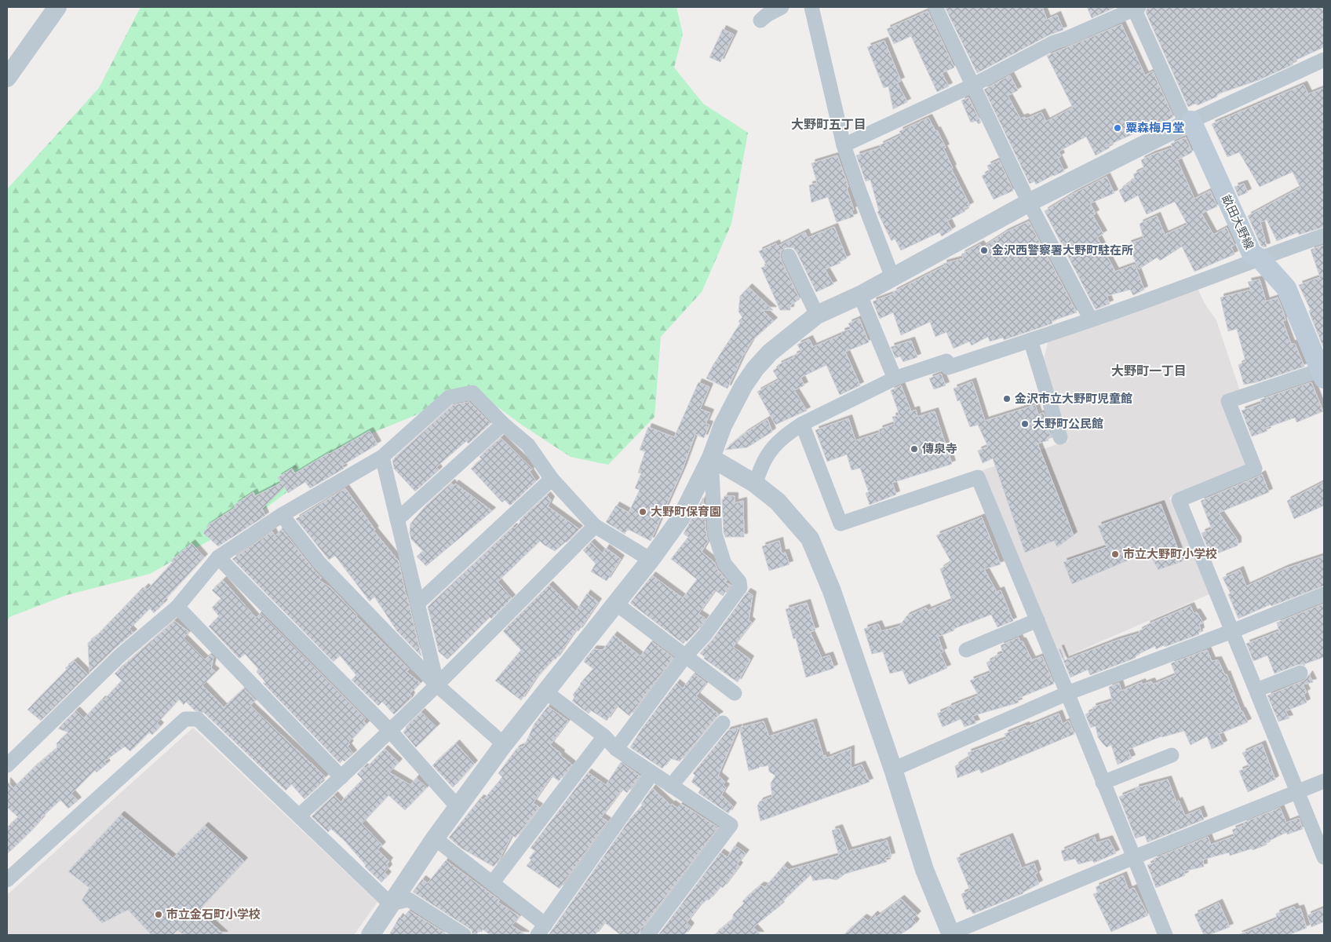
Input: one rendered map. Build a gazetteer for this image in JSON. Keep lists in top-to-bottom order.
{
  "streets": {
    "main road": ["畝田大野線"]
  },
  "districts": ["大野町五丁目", "大野町一丁目"],
  "places": [
    "粟森梅月堂",
    "金沢西警察署大野町駐在所",
    "金沢市立大野町児童館",
    "大野町公民館",
    "傳泉寺",
    "大野町保育園",
    "市立大野町小学校",
    "市立金石町小学校"
  ]
}
